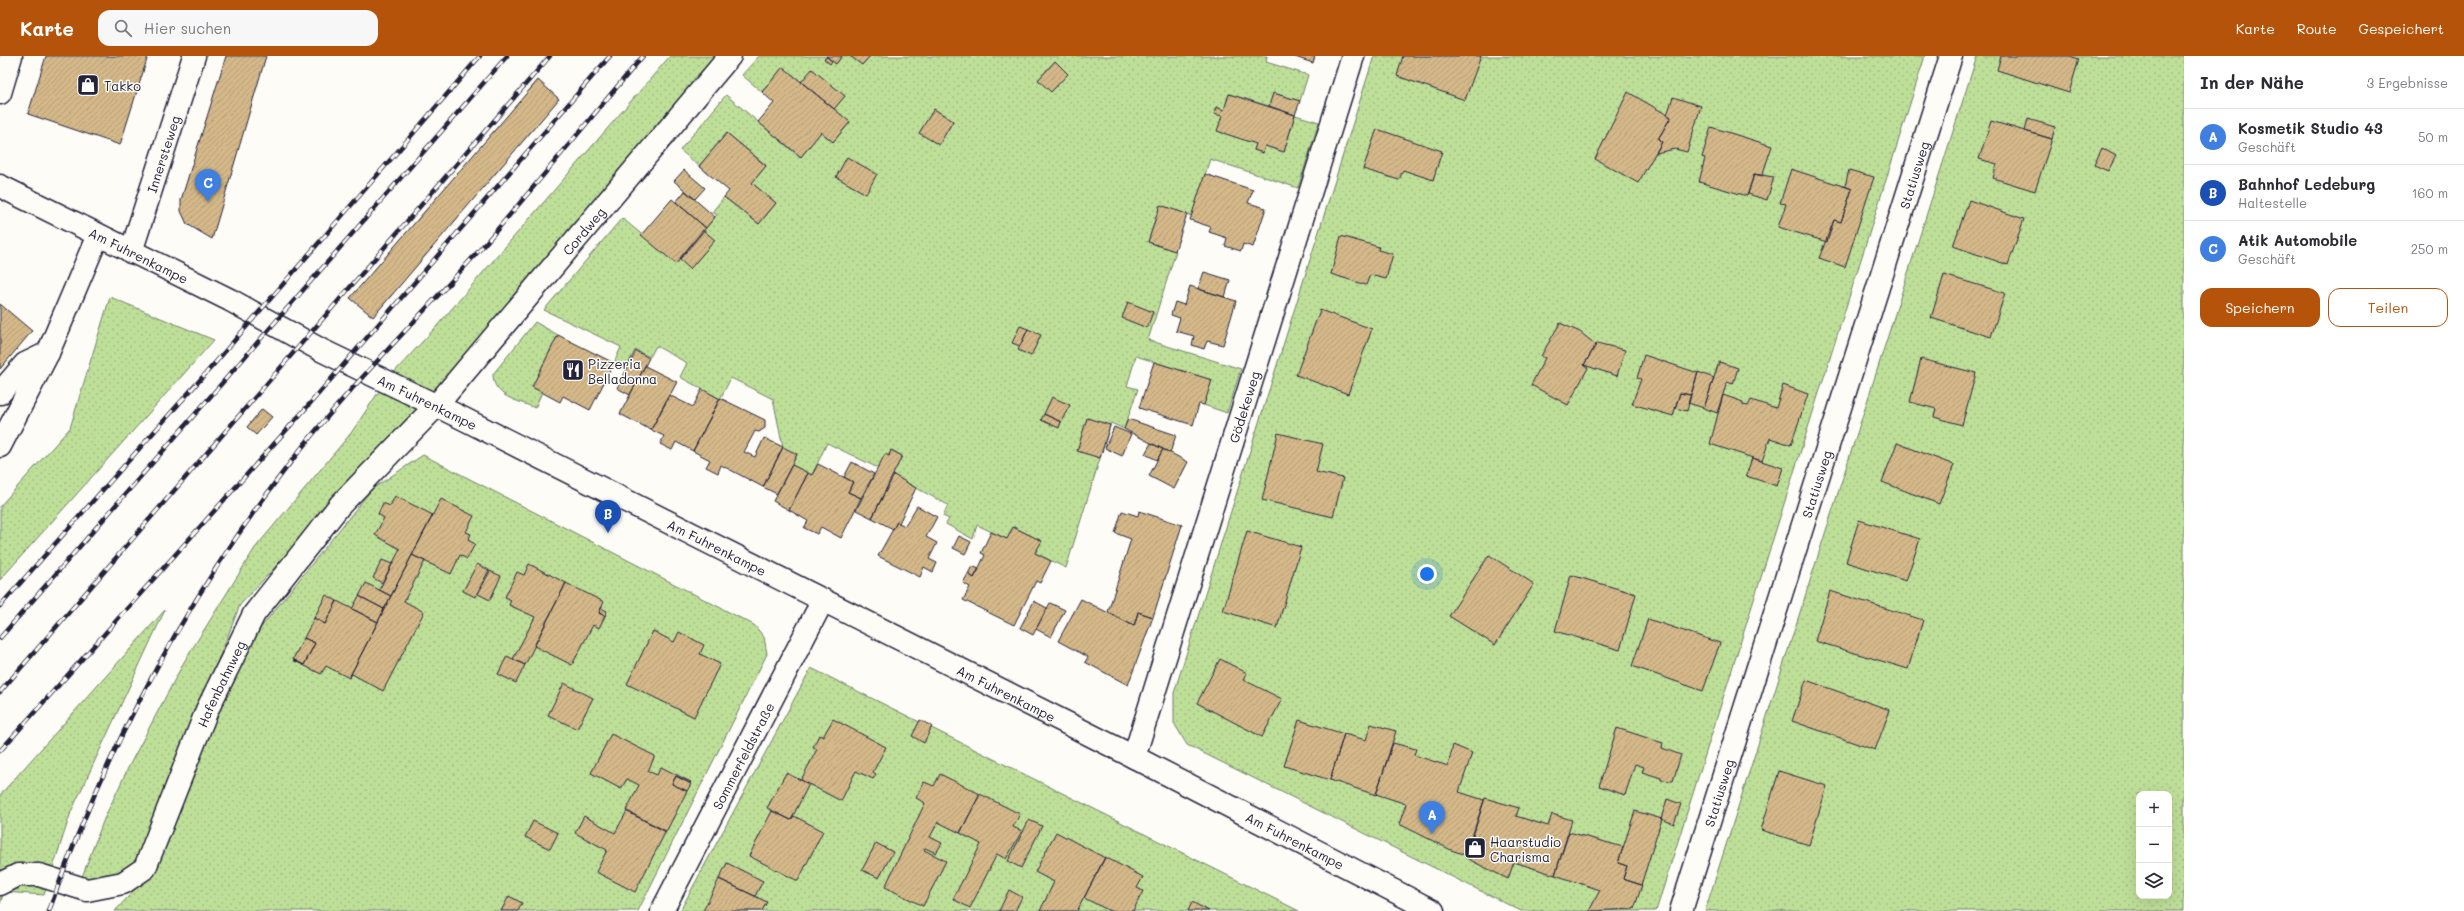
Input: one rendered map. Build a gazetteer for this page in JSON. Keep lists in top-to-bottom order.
{
  "streets": {
    "street": [
      "Innersteweg",
      "Statiusweg",
      "Cordweg",
      "Am Fuhrenkampe",
      "Gödekeweg",
      "Hafenbahnweg",
      "Sommerfeldstraße"
    ]
  },
  "crossings": [
    ["Innersteweg", "Am Fuhrenkampe"],
    ["Cordweg", "Am Fuhrenkampe"],
    ["Cordweg", "Hafenbahnweg"],
    ["Am Fuhrenkampe", "Gödekeweg"],
    ["Am Fuhrenkampe", "Hafenbahnweg"],
    ["Am Fuhrenkampe", "Sommerfeldstraße"]
  ],
  "places": {
    "shop": ["Takko", "Haarstudio Charisma"],
    "restaurant": ["Pizzeria Belladonna"]
  },
  "page": {
    "header": "Karte",
    "search": "Hier suchen",
    "nav": ["Karte", "Route", "Gespeichert"],
    "heading": ["In der Nähe", "3 Ergebnisse"],
    "list": [
      {
        "mark": "A",
        "name": "Kosmetik Studio 43",
        "note": "Geschäft",
        "value": "50 m"
      },
      {
        "mark": "B",
        "name": "Bahnhof Ledeburg",
        "note": "Haltestelle",
        "value": "160 m"
      },
      {
        "mark": "C",
        "name": "Atik Automobile",
        "note": "Geschäft",
        "value": "250 m"
      }
    ],
    "pins": ["C", "B", "A"],
    "buttons": ["Speichern", "Teilen"],
    "map_buttons": ["+", "−"]
  }
}
